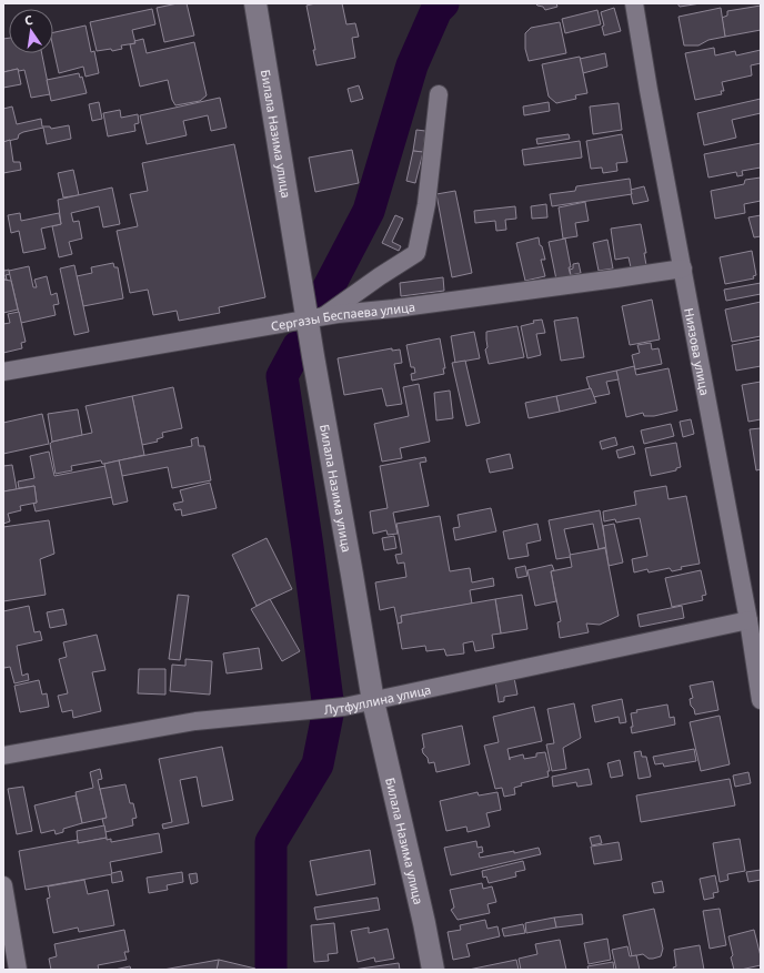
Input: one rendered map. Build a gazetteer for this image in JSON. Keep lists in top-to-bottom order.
{
  "streets": {
    "street": [
      "Билала Назима улица",
      "Сергазы Беспаева улица",
      "Ниязова улица",
      "Лутфуллина улица"
    ]
  },
  "crossings": [
    ["Билала Назима улица", "Сергазы Беспаева улица"],
    ["Билала Назима улица", "Лутфуллина улица"],
    ["Сергазы Беспаева улица", "Ниязова улица"],
    ["Ниязова улица", "Лутфуллина улица"]
  ],
  "north": "top"
}
